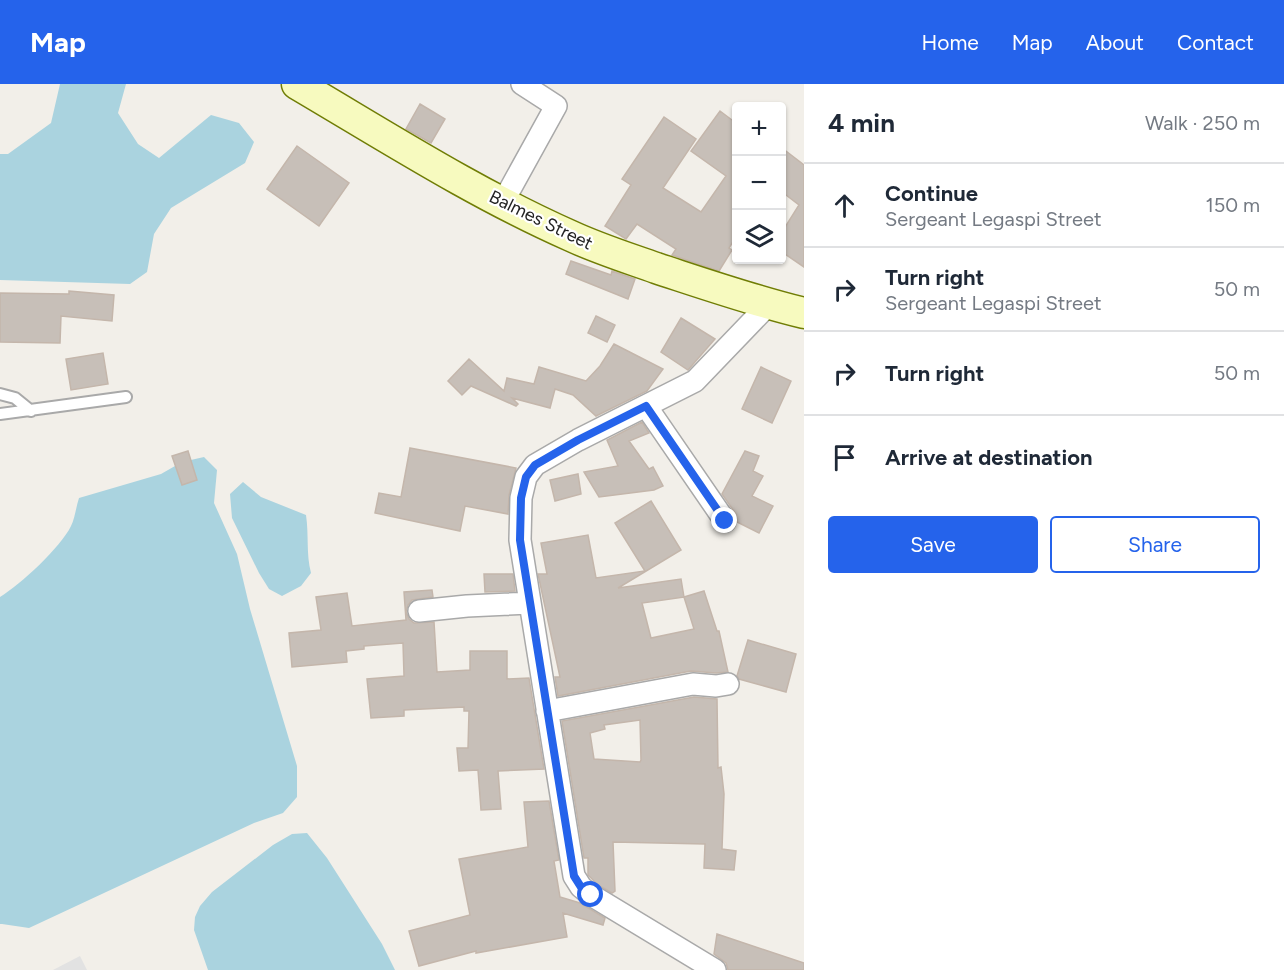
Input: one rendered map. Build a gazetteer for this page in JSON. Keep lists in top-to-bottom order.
{
  "streets": {
    "street": ["Balmes Street"]
  },
  "page": {
    "header": "Map",
    "nav": [
      "Home",
      "Map",
      "About",
      "Contact"
    ],
    "heading": ["4 min", "Walk · 250 m"],
    "map_buttons": ["+", "−"],
    "list": [
      ["Continue", "Sergeant Legaspi Street", "150 m"],
      ["Turn right", "Sergeant Legaspi Street", "50 m"],
      ["Turn right", "50 m"],
      "Arrive at destination"
    ],
    "buttons": ["Save", "Share"]
  }
}
